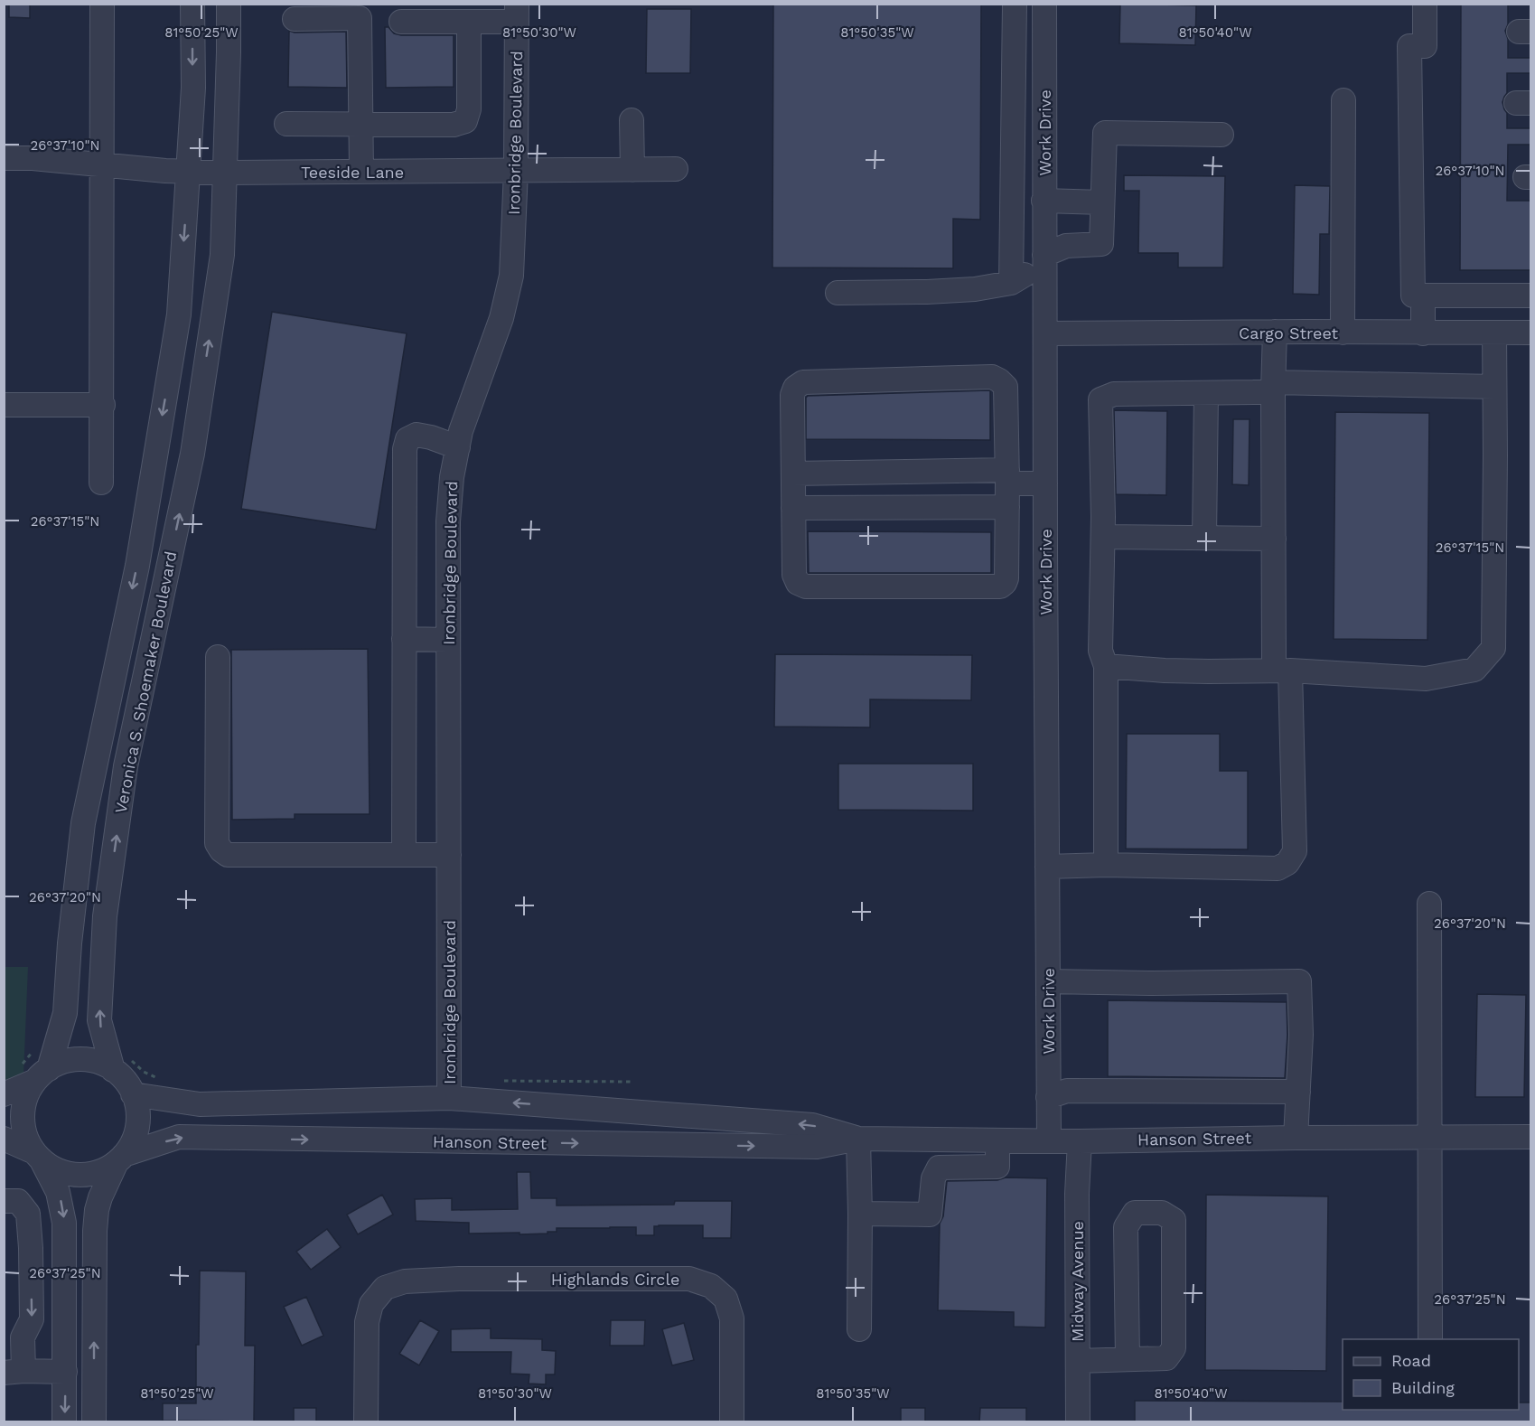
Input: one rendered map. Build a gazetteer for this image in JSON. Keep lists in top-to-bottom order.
{
  "streets": {
    "street": [
      "Ironbridge Boulevard",
      "Work Drive",
      "Teeside Lane",
      "Cargo Street",
      "Veronica S. Shoemaker Boulevard",
      "Hanson Street",
      "Highlands Circle",
      "Midway Avenue"
    ]
  },
  "crossings": [
    ["Ironbridge Boulevard", "Teeside Lane"],
    ["Ironbridge Boulevard", "Hanson Street"],
    ["Work Drive", "Cargo Street"],
    ["Work Drive", "Hanson Street"],
    ["Teeside Lane", "Veronica S. Shoemaker Boulevard"],
    ["Veronica S. Shoemaker Boulevard", "Hanson Street"],
    ["Hanson Street", "Midway Avenue"]
  ],
  "legend": ["Road", "Building"],
  "coordinates": [
    "81°50'25\"W",
    "81°50'30\"W",
    "81°50'35\"W",
    "81°50'40\"W",
    "26°37'10\"N",
    "26°37'15\"N",
    "26°37'20\"N",
    "26°37'25\"N"
  ]
}
